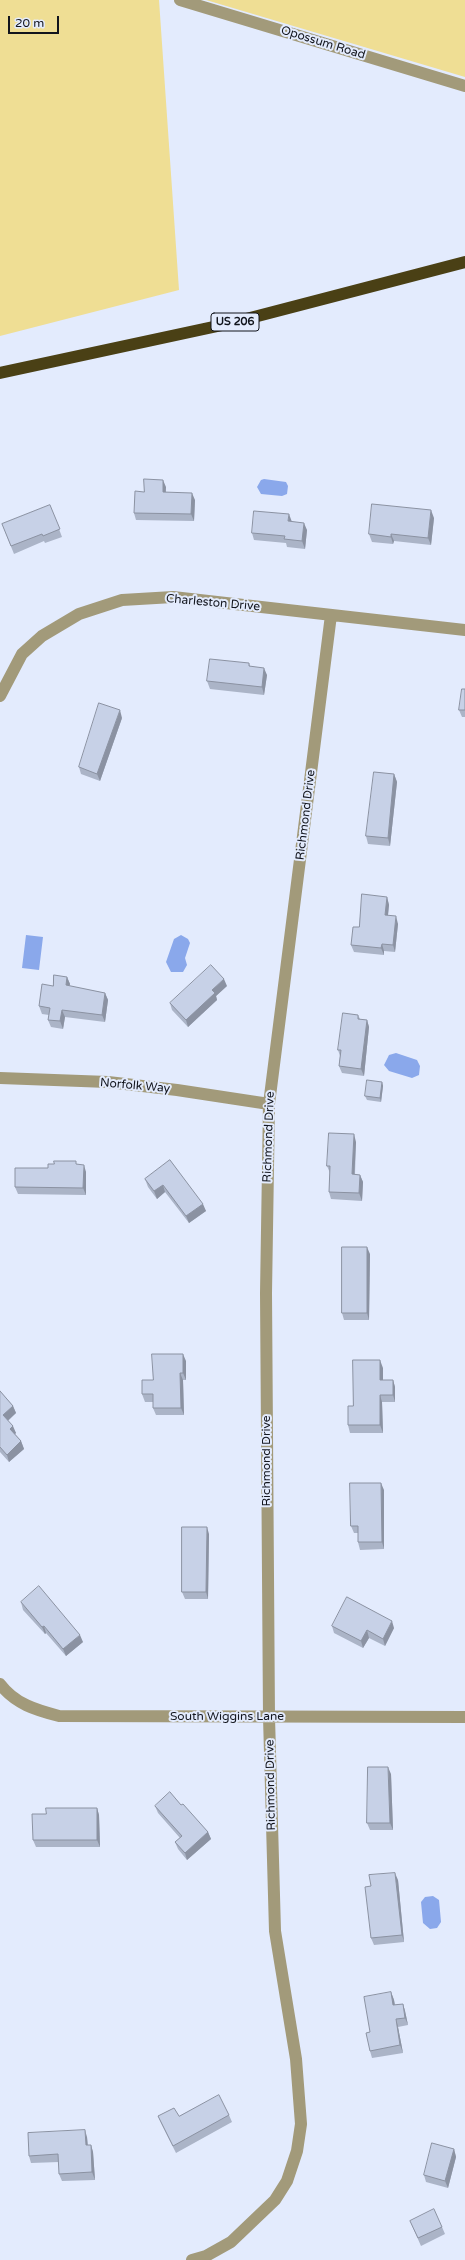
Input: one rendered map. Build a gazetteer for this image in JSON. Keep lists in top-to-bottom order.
{
  "streets": {
    "highway": ["US 206"],
    "street": [
      "Opossum Road",
      "Charleston Drive",
      "Richmond Drive",
      "Norfolk Way",
      "South Wiggins Lane"
    ]
  },
  "crossings": [
    ["Charleston Drive", "Richmond Drive"],
    ["Richmond Drive", "Norfolk Way"],
    ["Richmond Drive", "South Wiggins Lane"]
  ],
  "scale_bar": "20 m"
}
